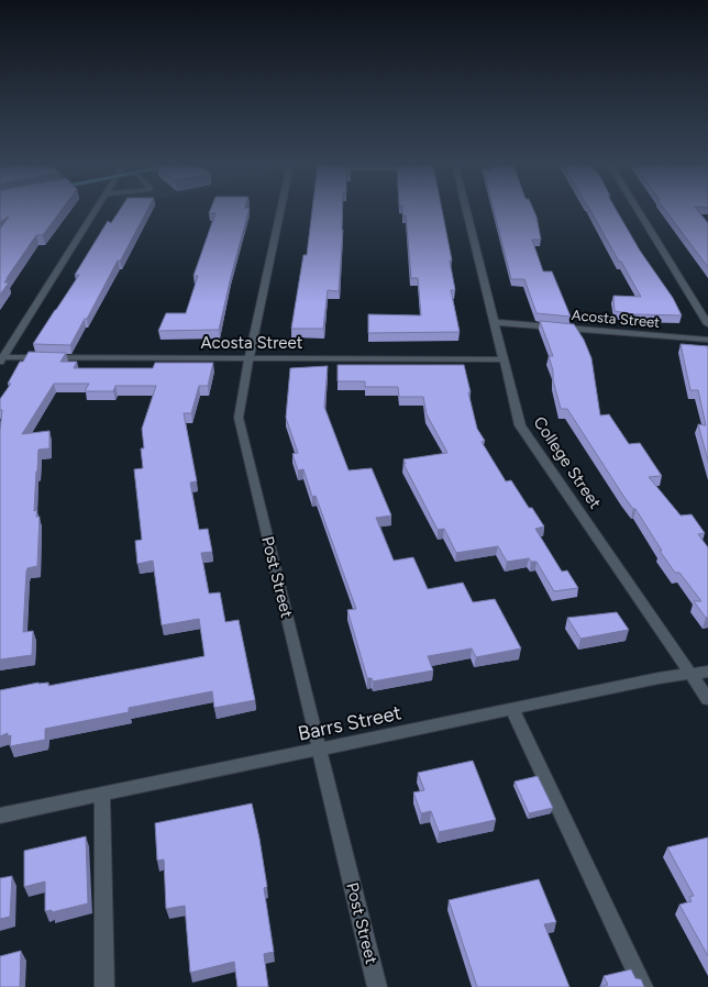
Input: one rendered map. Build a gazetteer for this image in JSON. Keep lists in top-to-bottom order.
{
  "streets": {
    "street": [
      "Acosta Street",
      "College Street",
      "Post Street",
      "Barrs Street"
    ]
  },
  "crossings": [
    ["Acosta Street", "College Street"],
    ["Acosta Street", "Post Street"],
    ["College Street", "Barrs Street"],
    ["Post Street", "Barrs Street"]
  ]
}
